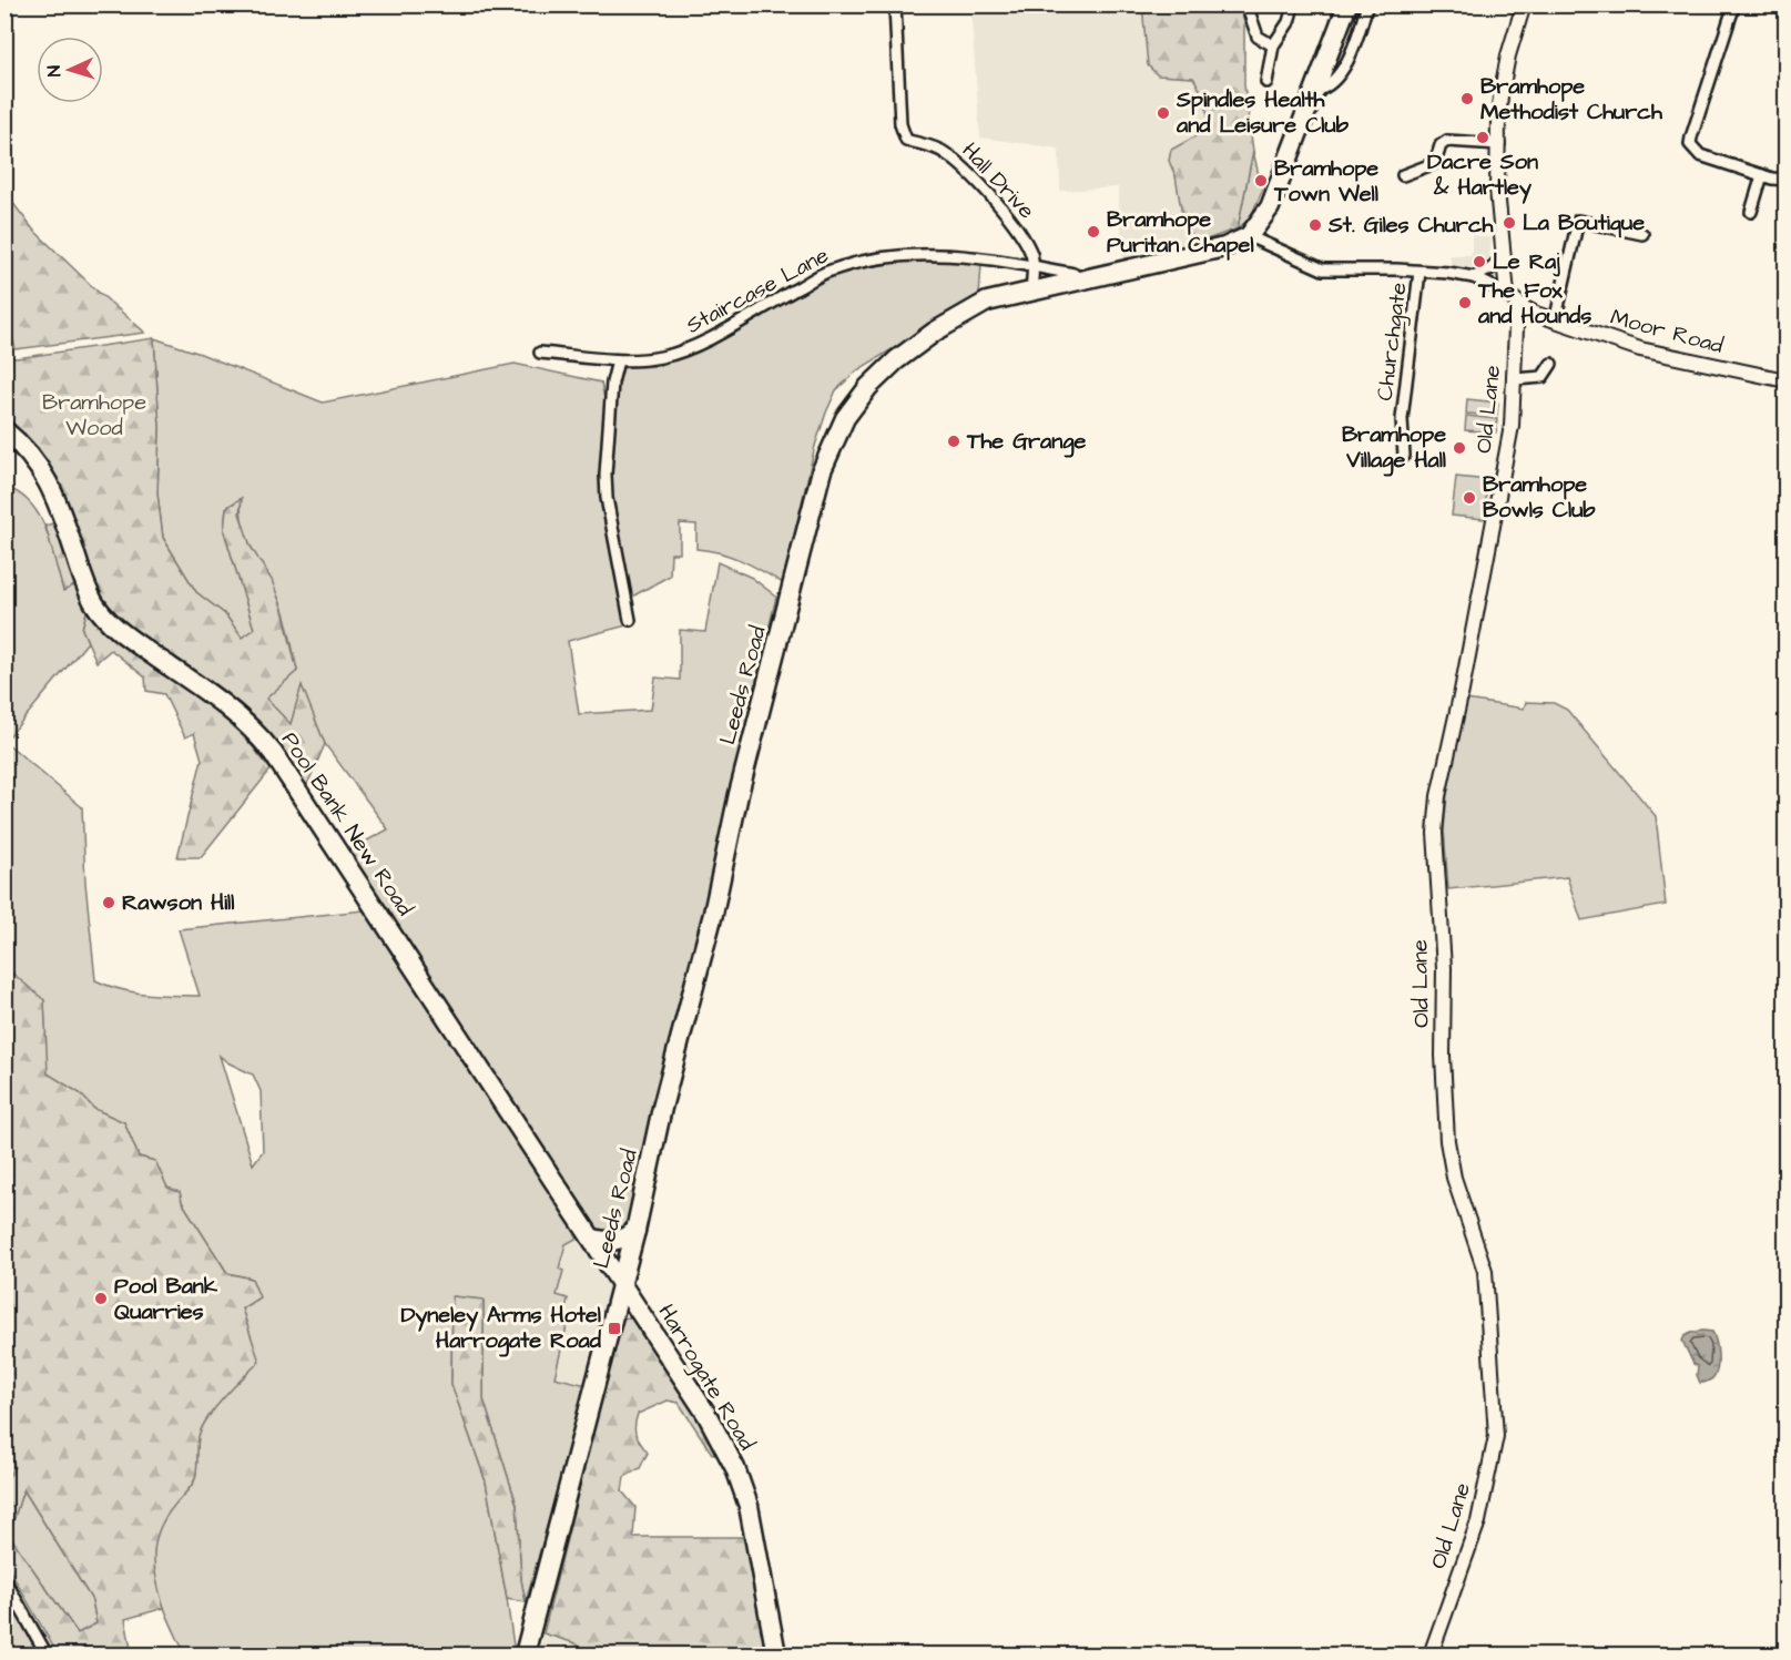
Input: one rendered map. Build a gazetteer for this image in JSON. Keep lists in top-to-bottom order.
{
  "streets": {
    "highway": ["Leeds Road", "Pool Bank New Road", "Harrogate Road"],
    "street": [
      "Hall Drive",
      "Staircase Lane",
      "Moor Road",
      "Churchgate",
      "Old Lane"
    ]
  },
  "crossings": [
    ["Hall Drive", "Staircase Lane"],
    ["Hall Drive", "Leeds Road"],
    ["Staircase Lane", "Leeds Road"],
    ["Moor Road", "Old Lane"],
    ["Leeds Road", "Pool Bank New Road"],
    ["Leeds Road", "Harrogate Road"],
    ["Pool Bank New Road", "Harrogate Road"]
  ],
  "parks": ["Bramhope Wood"],
  "places": {
    "other": [
      "Bramhope Methodist Church",
      "Spindles Health and Leisure Club",
      "Dacre Son & Hartley",
      "Bramhope Town Well",
      "La Boutique",
      "St. Giles Church",
      "Bramhope Puritan Chapel",
      "Le Raj",
      "The Fox and Hounds",
      "The Grange",
      "Bramhope Village Hall",
      "Bramhope Bowls Club",
      "Rawson Hill",
      "Pool Bank Quarries"
    ],
    "transit": ["Dyneley Arms Hotel Harrogate Road"]
  },
  "north": "left"
}
